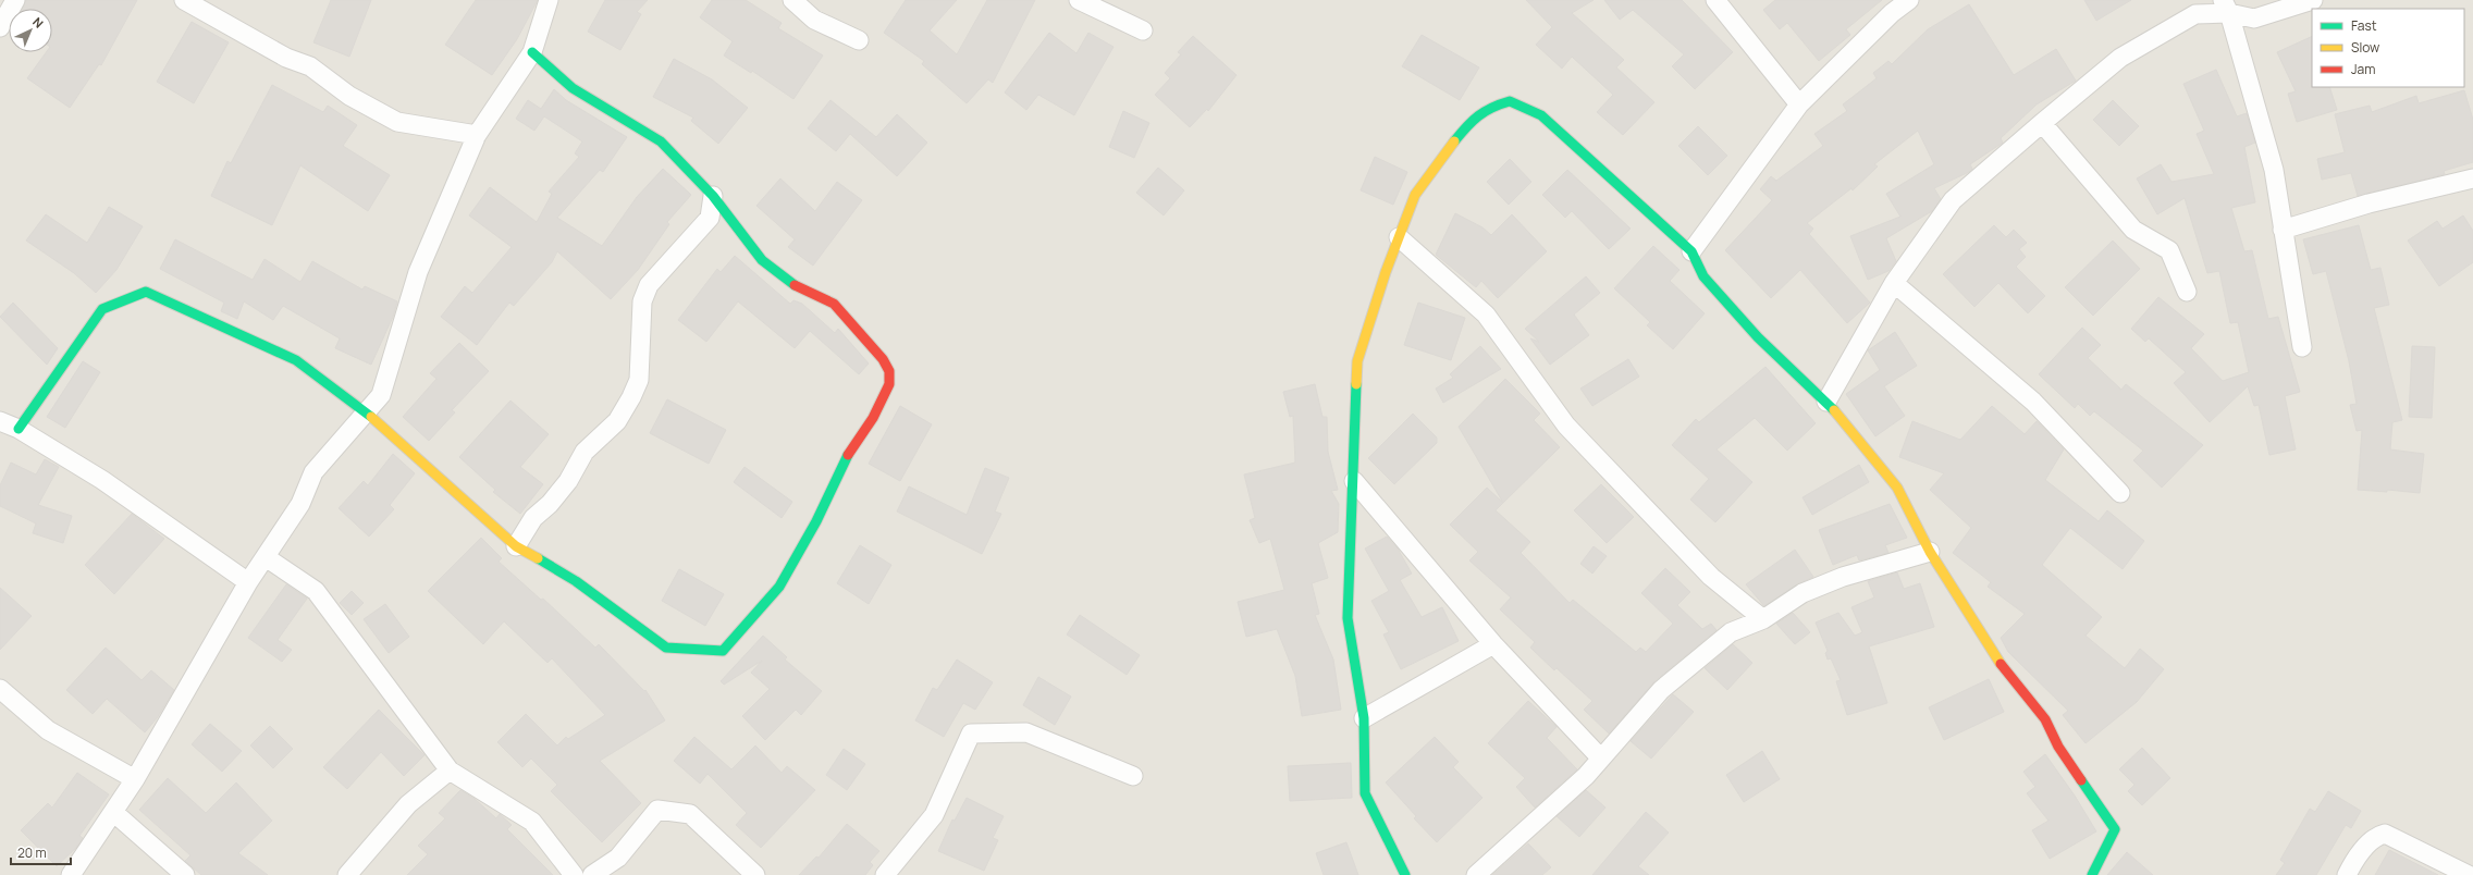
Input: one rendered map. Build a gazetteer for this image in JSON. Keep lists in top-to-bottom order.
{
  "legend": ["Fast", "Slow", "Jam"],
  "scale_bar": "20 m",
  "north": "top right"
}
